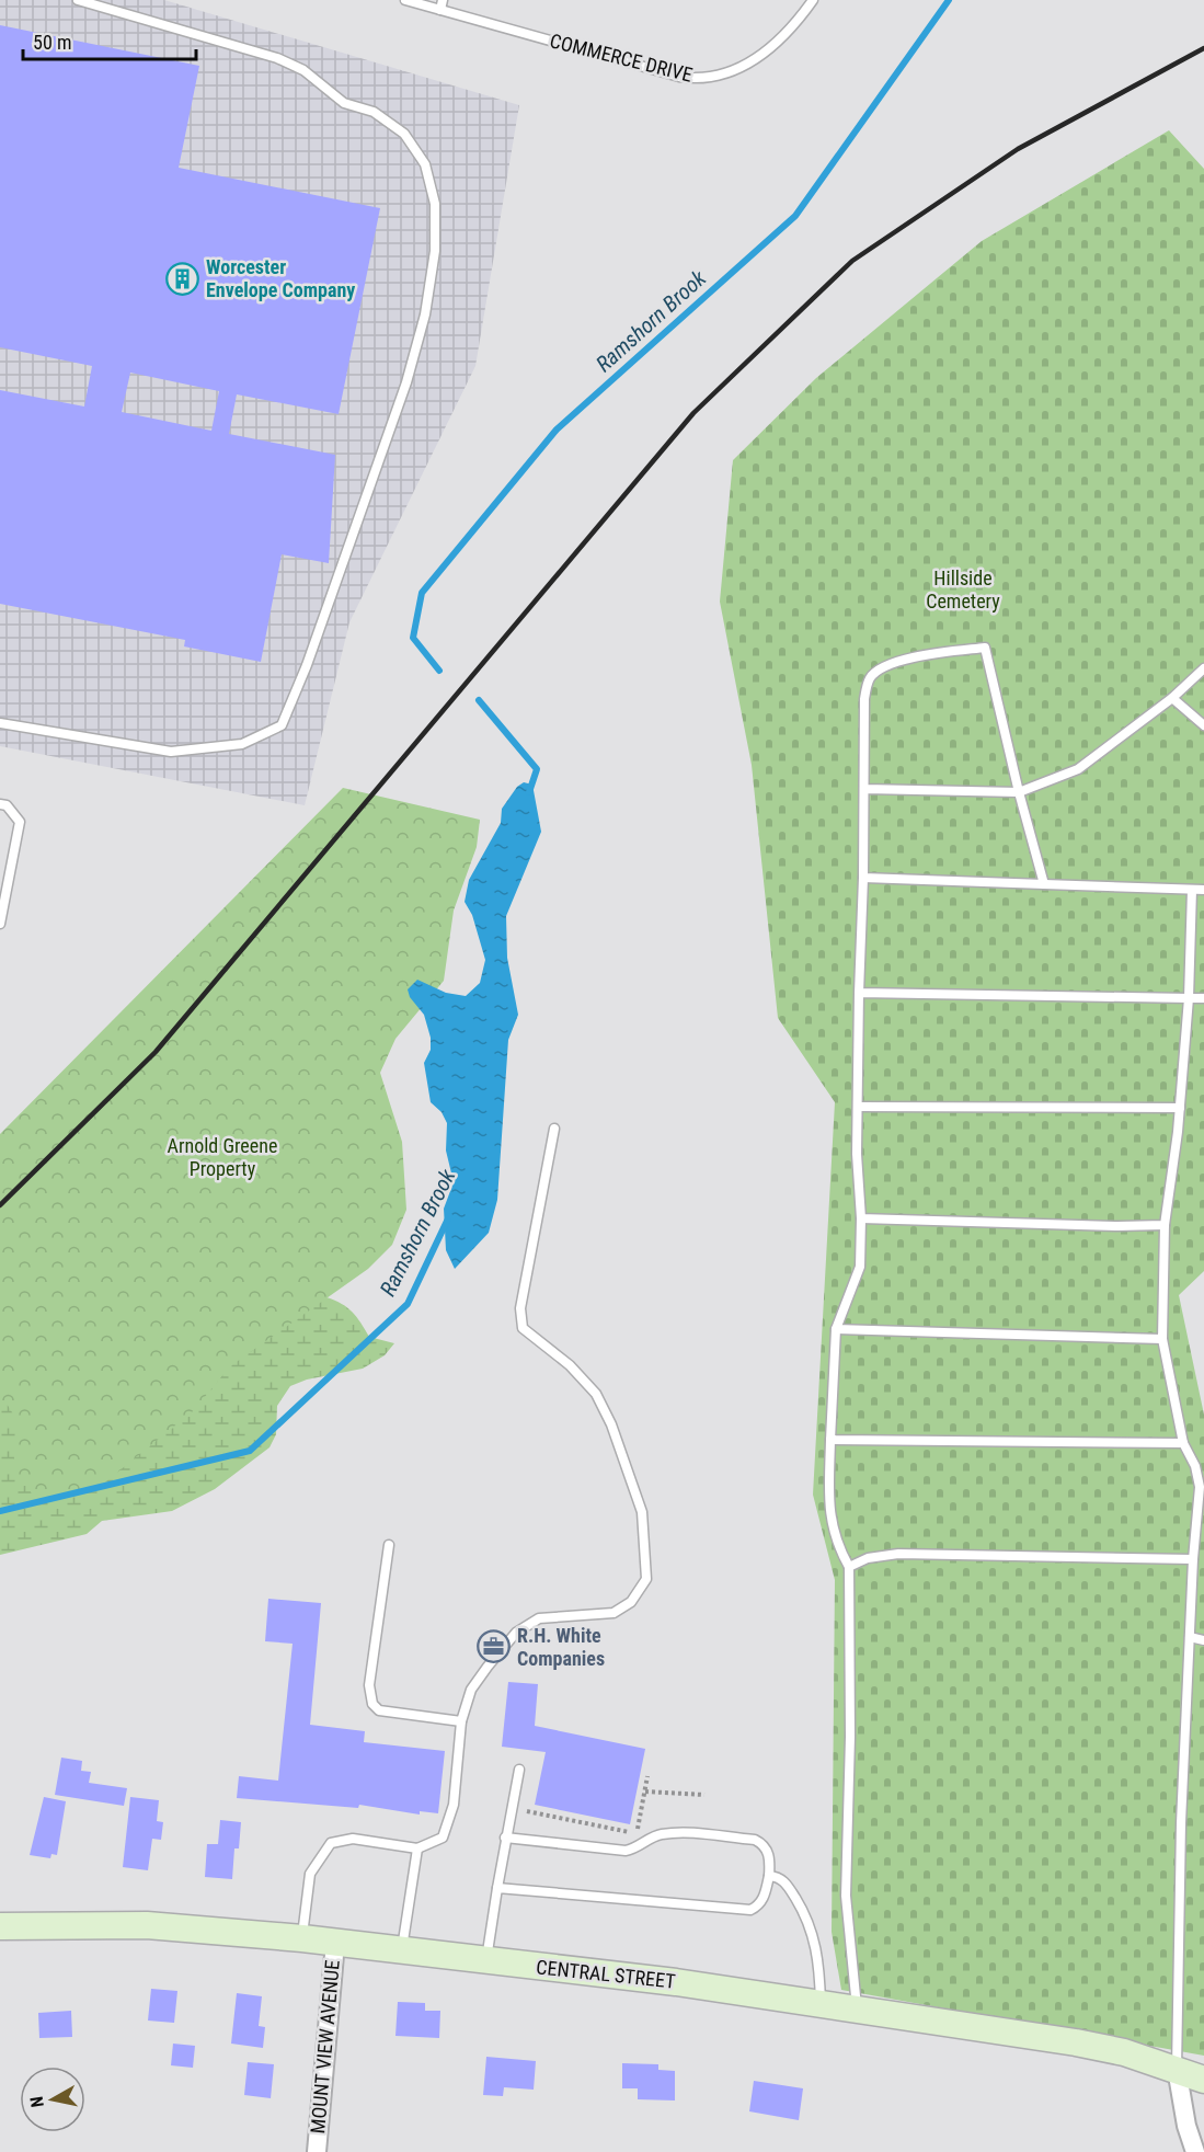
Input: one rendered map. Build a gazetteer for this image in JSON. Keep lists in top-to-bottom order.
{
  "streets": {
    "street": ["CENTRAL STREET", "MOUNT VIEW AVENUE"],
    "lane": ["COMMERCE DRIVE"]
  },
  "crossings": [
    ["CENTRAL STREET", "MOUNT VIEW AVENUE"]
  ],
  "water": ["Ramshorn Brook"],
  "parks": ["Hillside Cemetery", "Arnold Greene Property"],
  "places": {
    "building": ["Worcester Envelope Company"],
    "office": ["R.H. White Companies"]
  },
  "scale_bar": "50 m",
  "north": "left"
}
